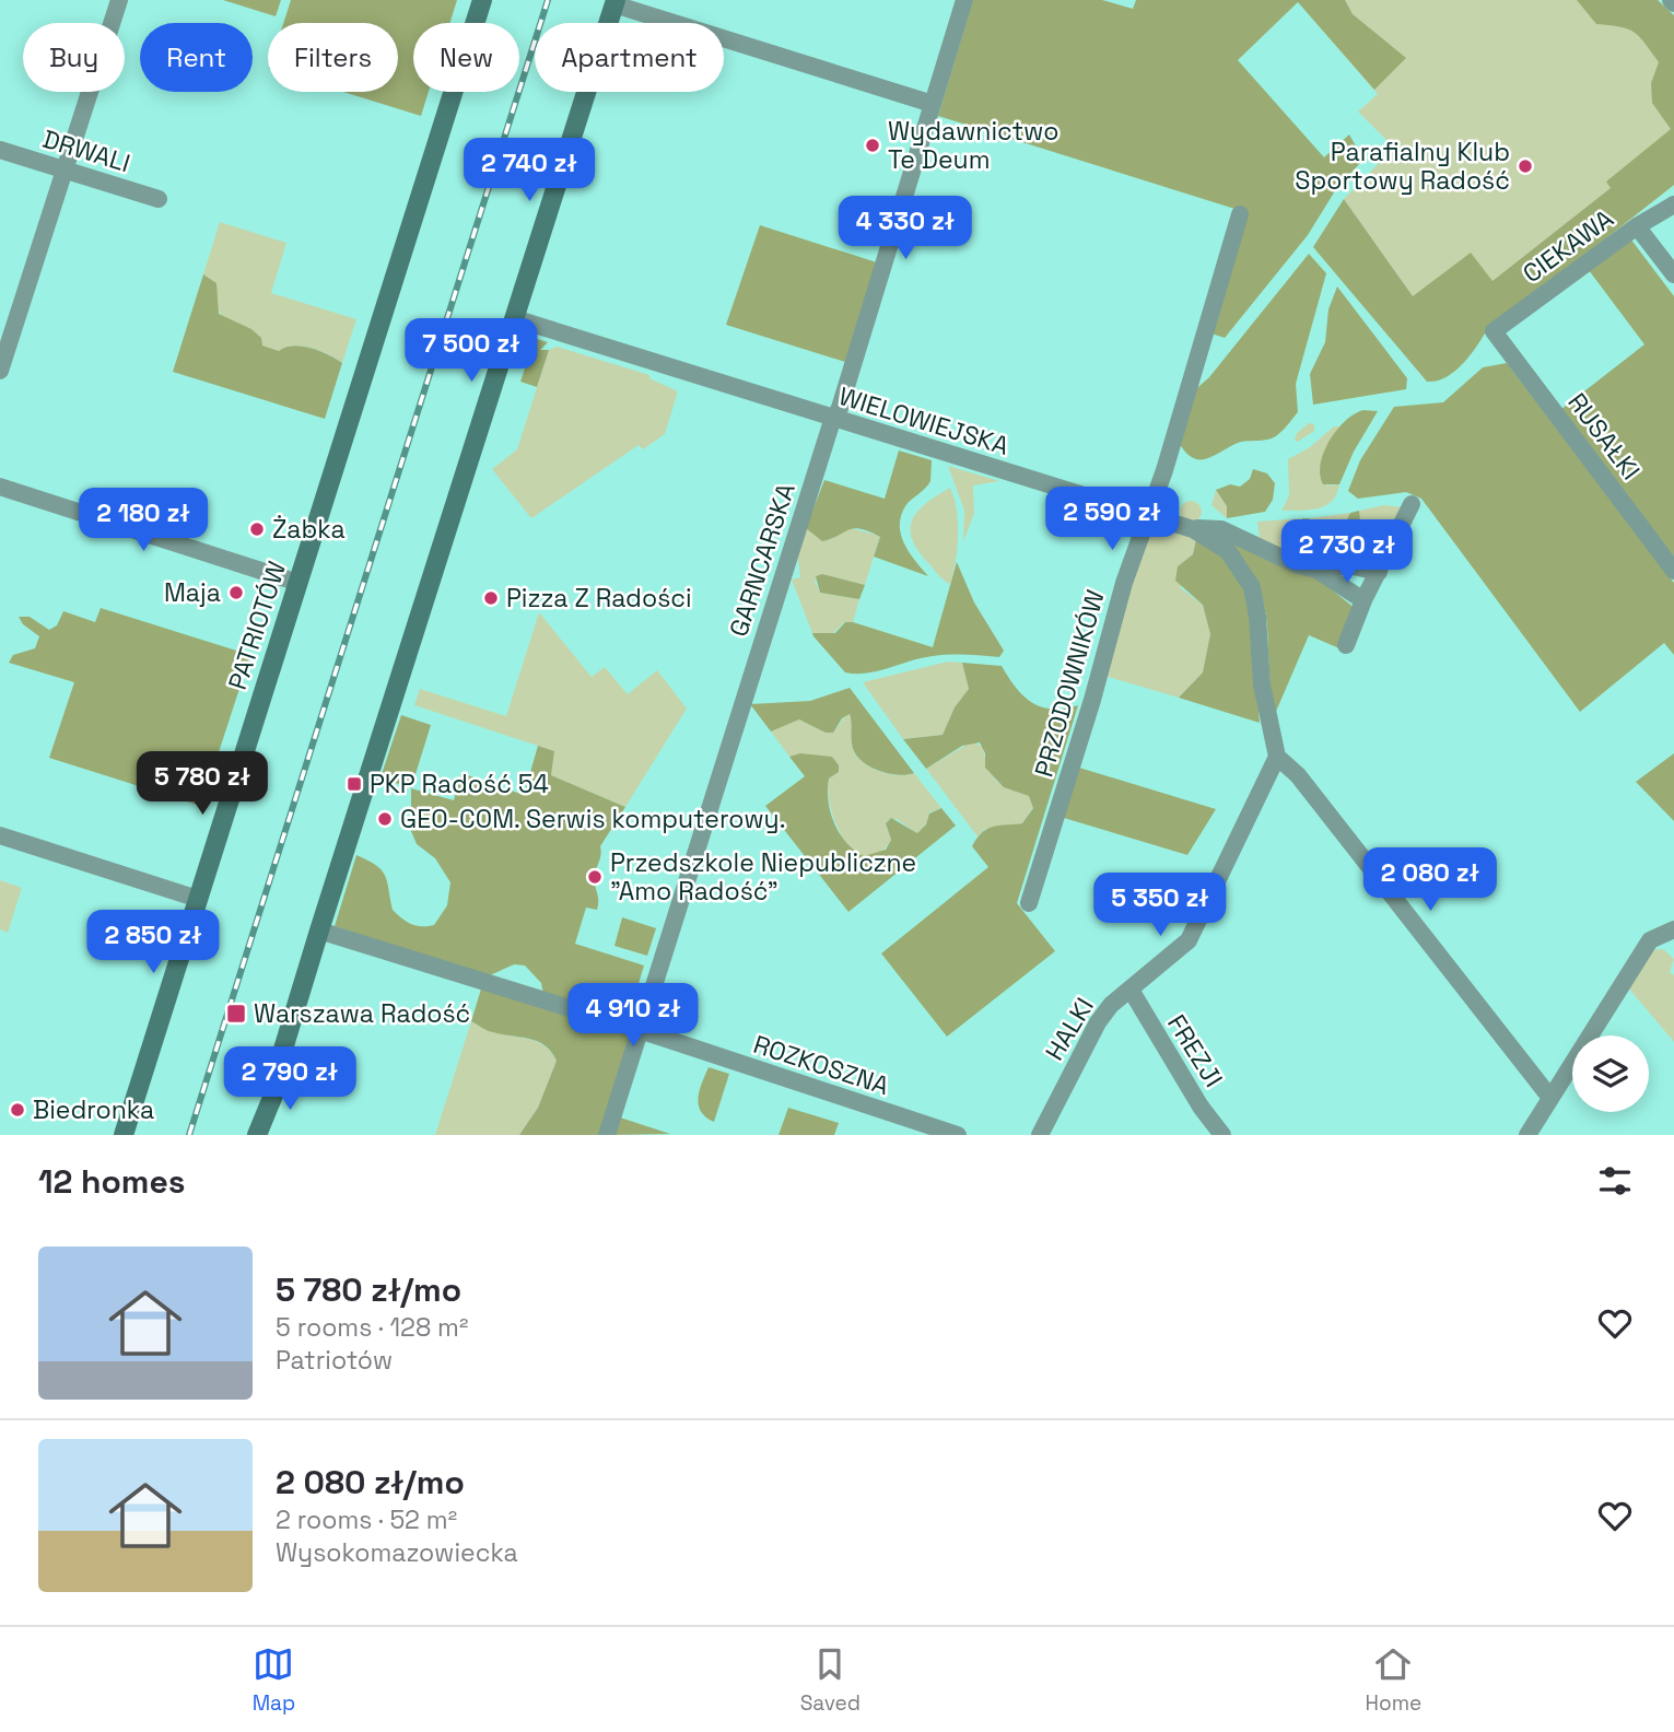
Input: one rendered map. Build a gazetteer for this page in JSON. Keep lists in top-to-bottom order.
{
  "streets": {
    "main road": ["PATRIOTÓW"],
    "street": [
      "DRWALI",
      "CIEKAWA",
      "WIELOWIEJSKA",
      "RUSAŁKI",
      "GARNCARSKA",
      "PRZODOWNIKÓW",
      "HALKI",
      "FREZJI",
      "ROZKOSZNA"
    ]
  },
  "crossings": [
    ["CIEKAWA", "RUSAŁKI"],
    ["WIELOWIEJSKA", "GARNCARSKA"],
    ["WIELOWIEJSKA", "PRZODOWNIKÓW"],
    ["GARNCARSKA", "ROZKOSZNA"],
    ["HALKI", "FREZJI"]
  ],
  "places": {
    "other": [
      "Wydawnictwo Te Deum",
      "Parafialny Klub Sportowy Radość",
      "Żabka",
      "Maja",
      "Pizza Z Radości",
      "GEO-COM. Serwis komputerowy.",
      "Przedszkole Niepubliczne \"Amo Radość\"",
      "Biedronka"
    ],
    "transit": ["PKP Radość 54", "Warszawa Radość"]
  },
  "page": {
    "chip": [
      "Buy",
      "Rent",
      "Filters",
      "New",
      "Apartment"
    ],
    "price": [
      "2 740 zł",
      "4 330 zł",
      "7 500 zł",
      "2 590 zł",
      "2 180 zł",
      "2 730 zł",
      "5 780 zł",
      "2 080 zł",
      "5 350 zł",
      "2 850 zł",
      "4 910 zł",
      "2 790 zł"
    ],
    "heading": "12 homes",
    "list": [
      {
        "name": "5 780 zł/mo",
        "note": "5 rooms · 128 m² · Patriotów"
      },
      {
        "name": "2 080 zł/mo",
        "note": "2 rooms · 52 m² · Wysokomazowiecka"
      }
    ],
    "tabs": ["Map", "Saved", "Home"]
  }
}
